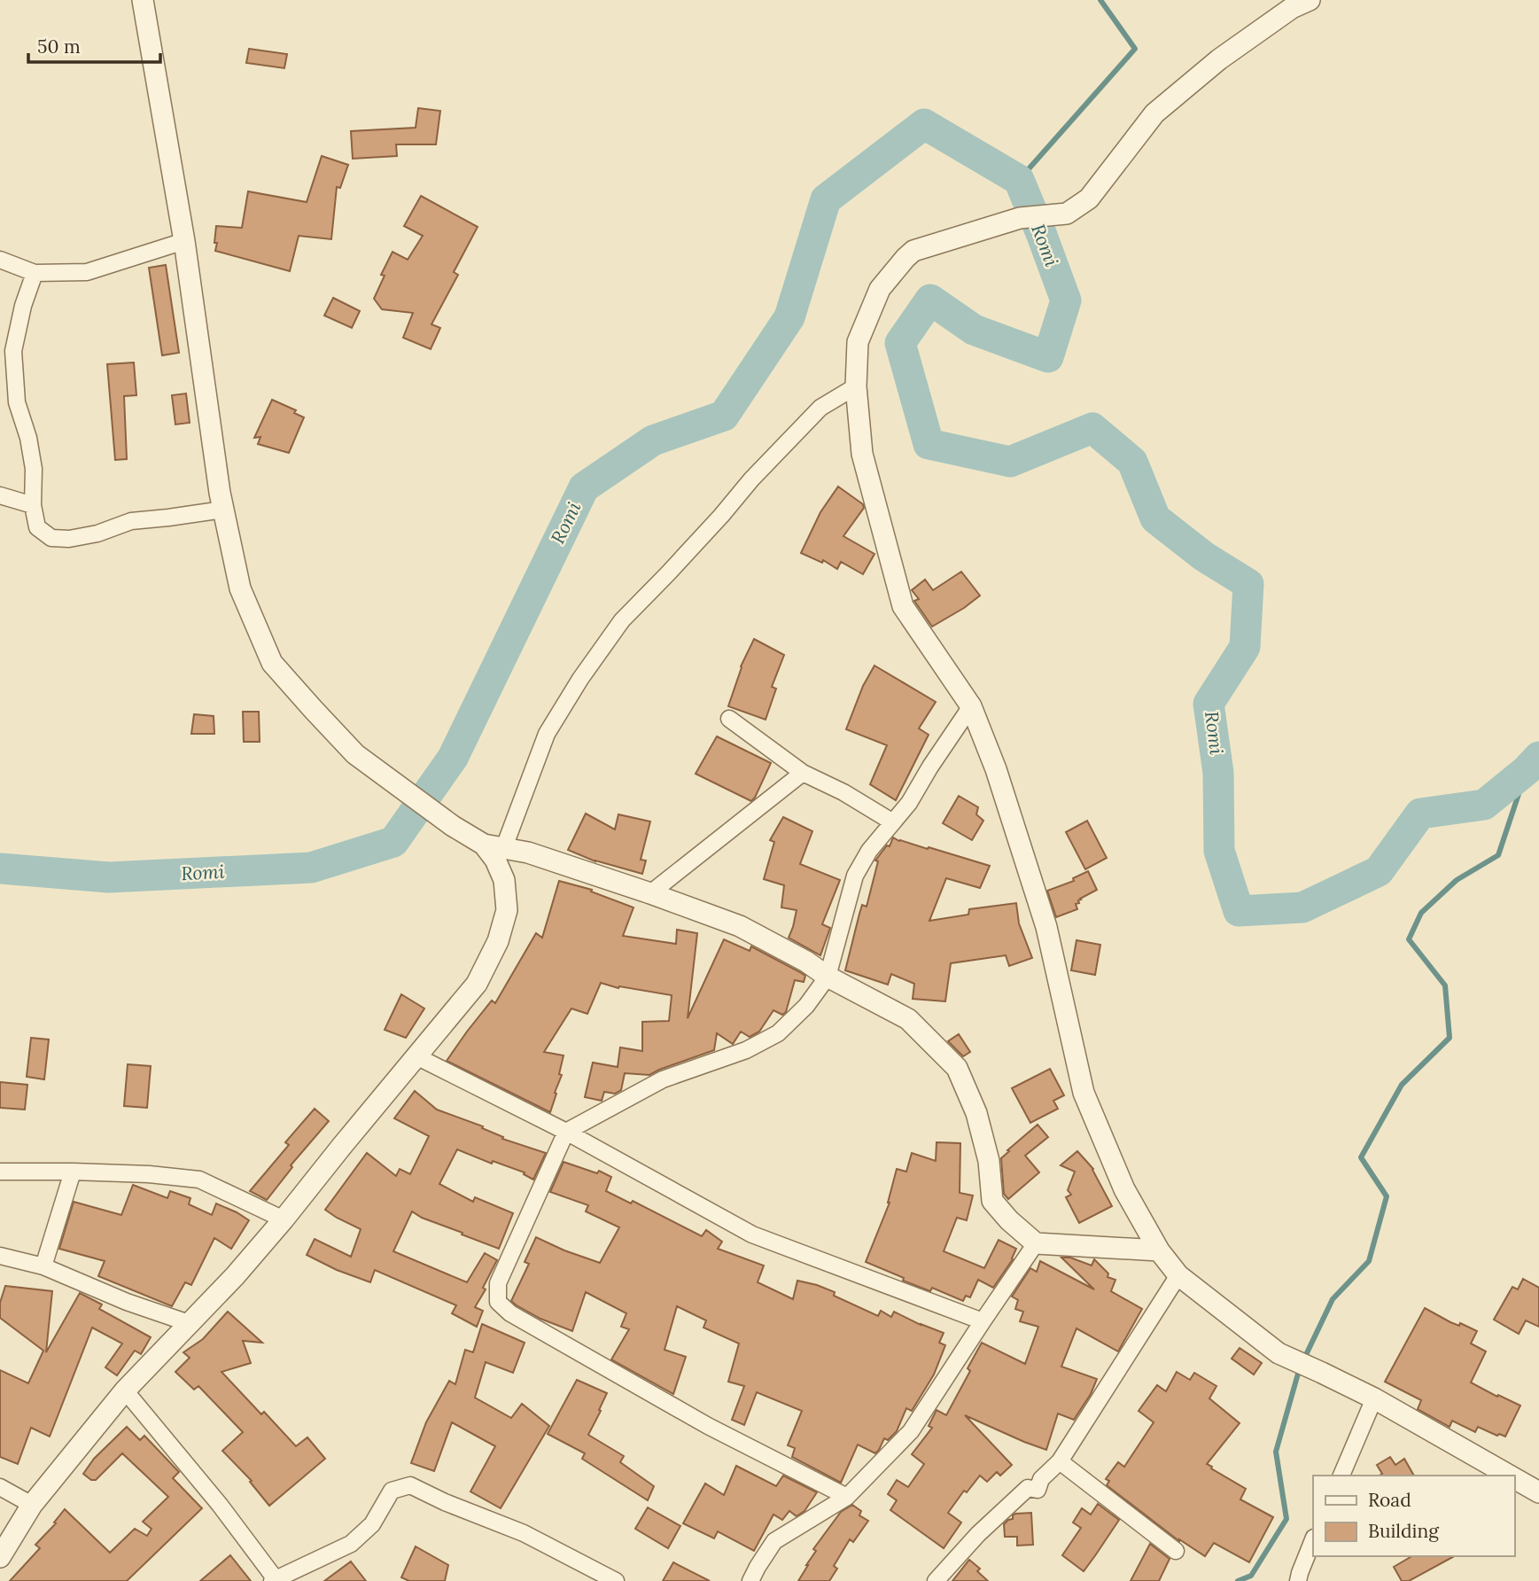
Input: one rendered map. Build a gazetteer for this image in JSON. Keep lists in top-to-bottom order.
{
  "water": ["Romi"],
  "legend": ["Road", "Building"],
  "scale_bar": "50 m"
}
